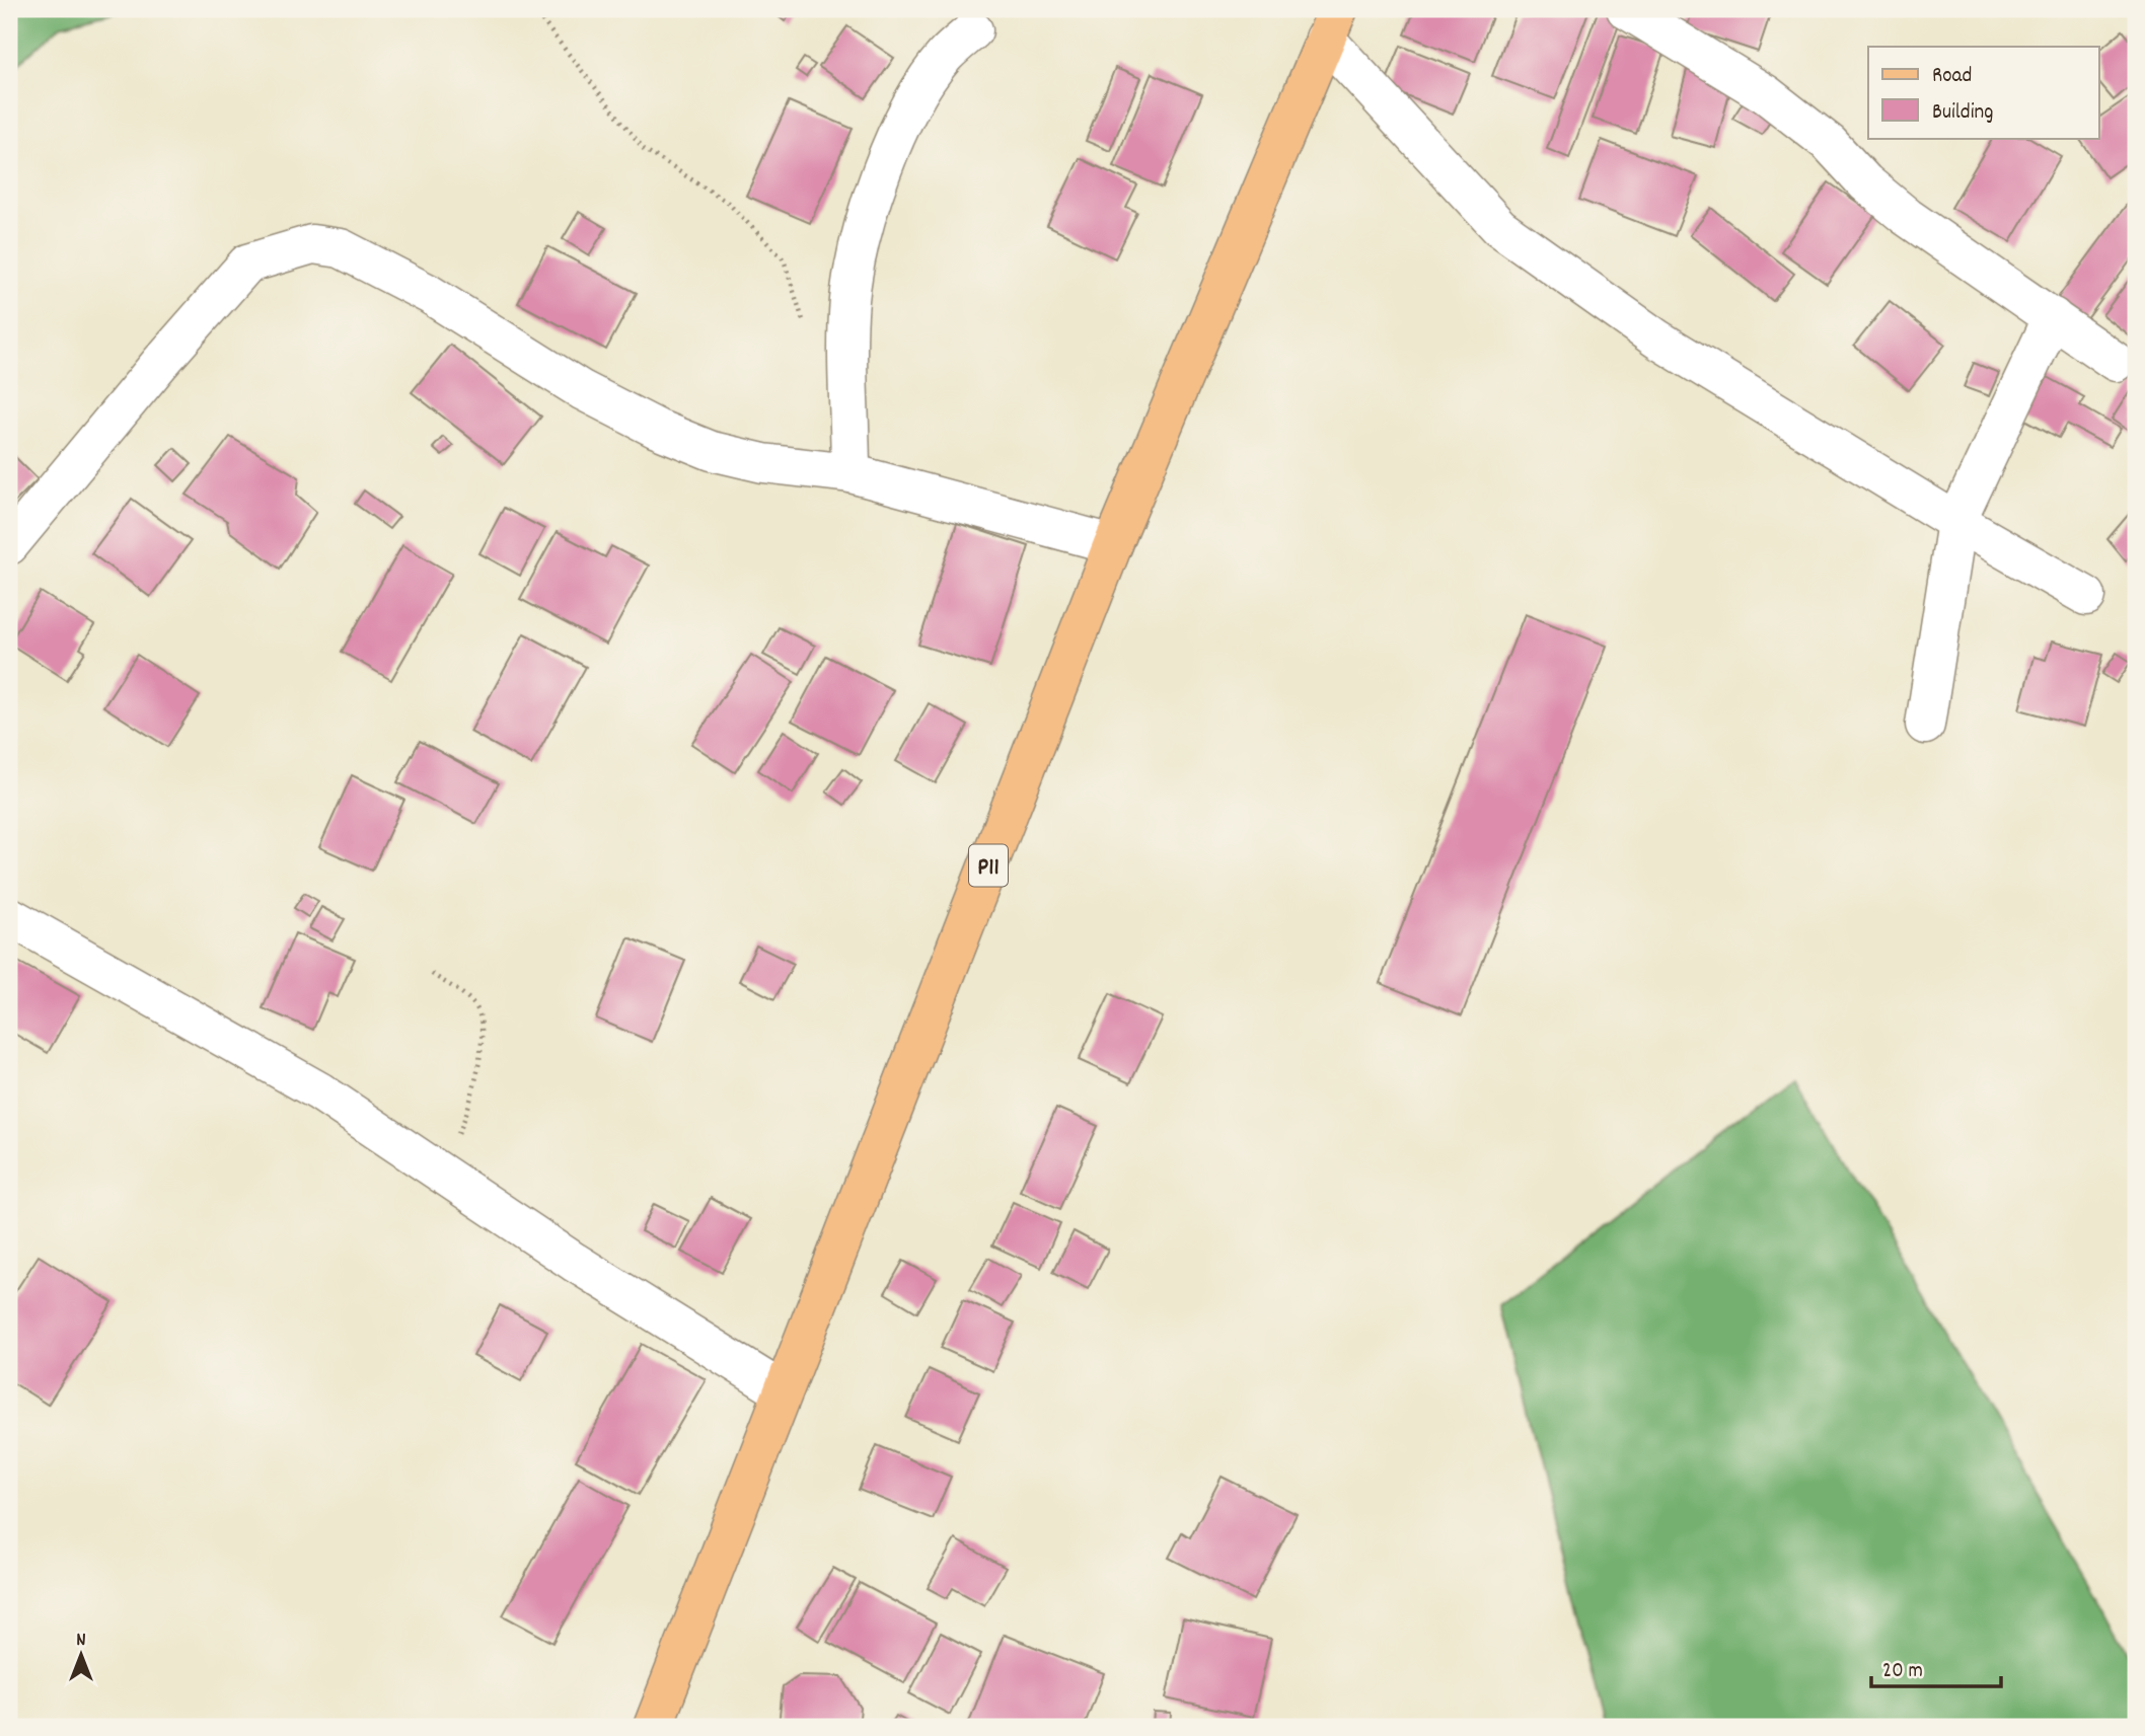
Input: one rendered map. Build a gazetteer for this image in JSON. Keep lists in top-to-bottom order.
{
  "streets": {
    "main road": ["P11"]
  },
  "legend": ["Road", "Building"],
  "scale_bar": "20 m",
  "north": "top"
}
